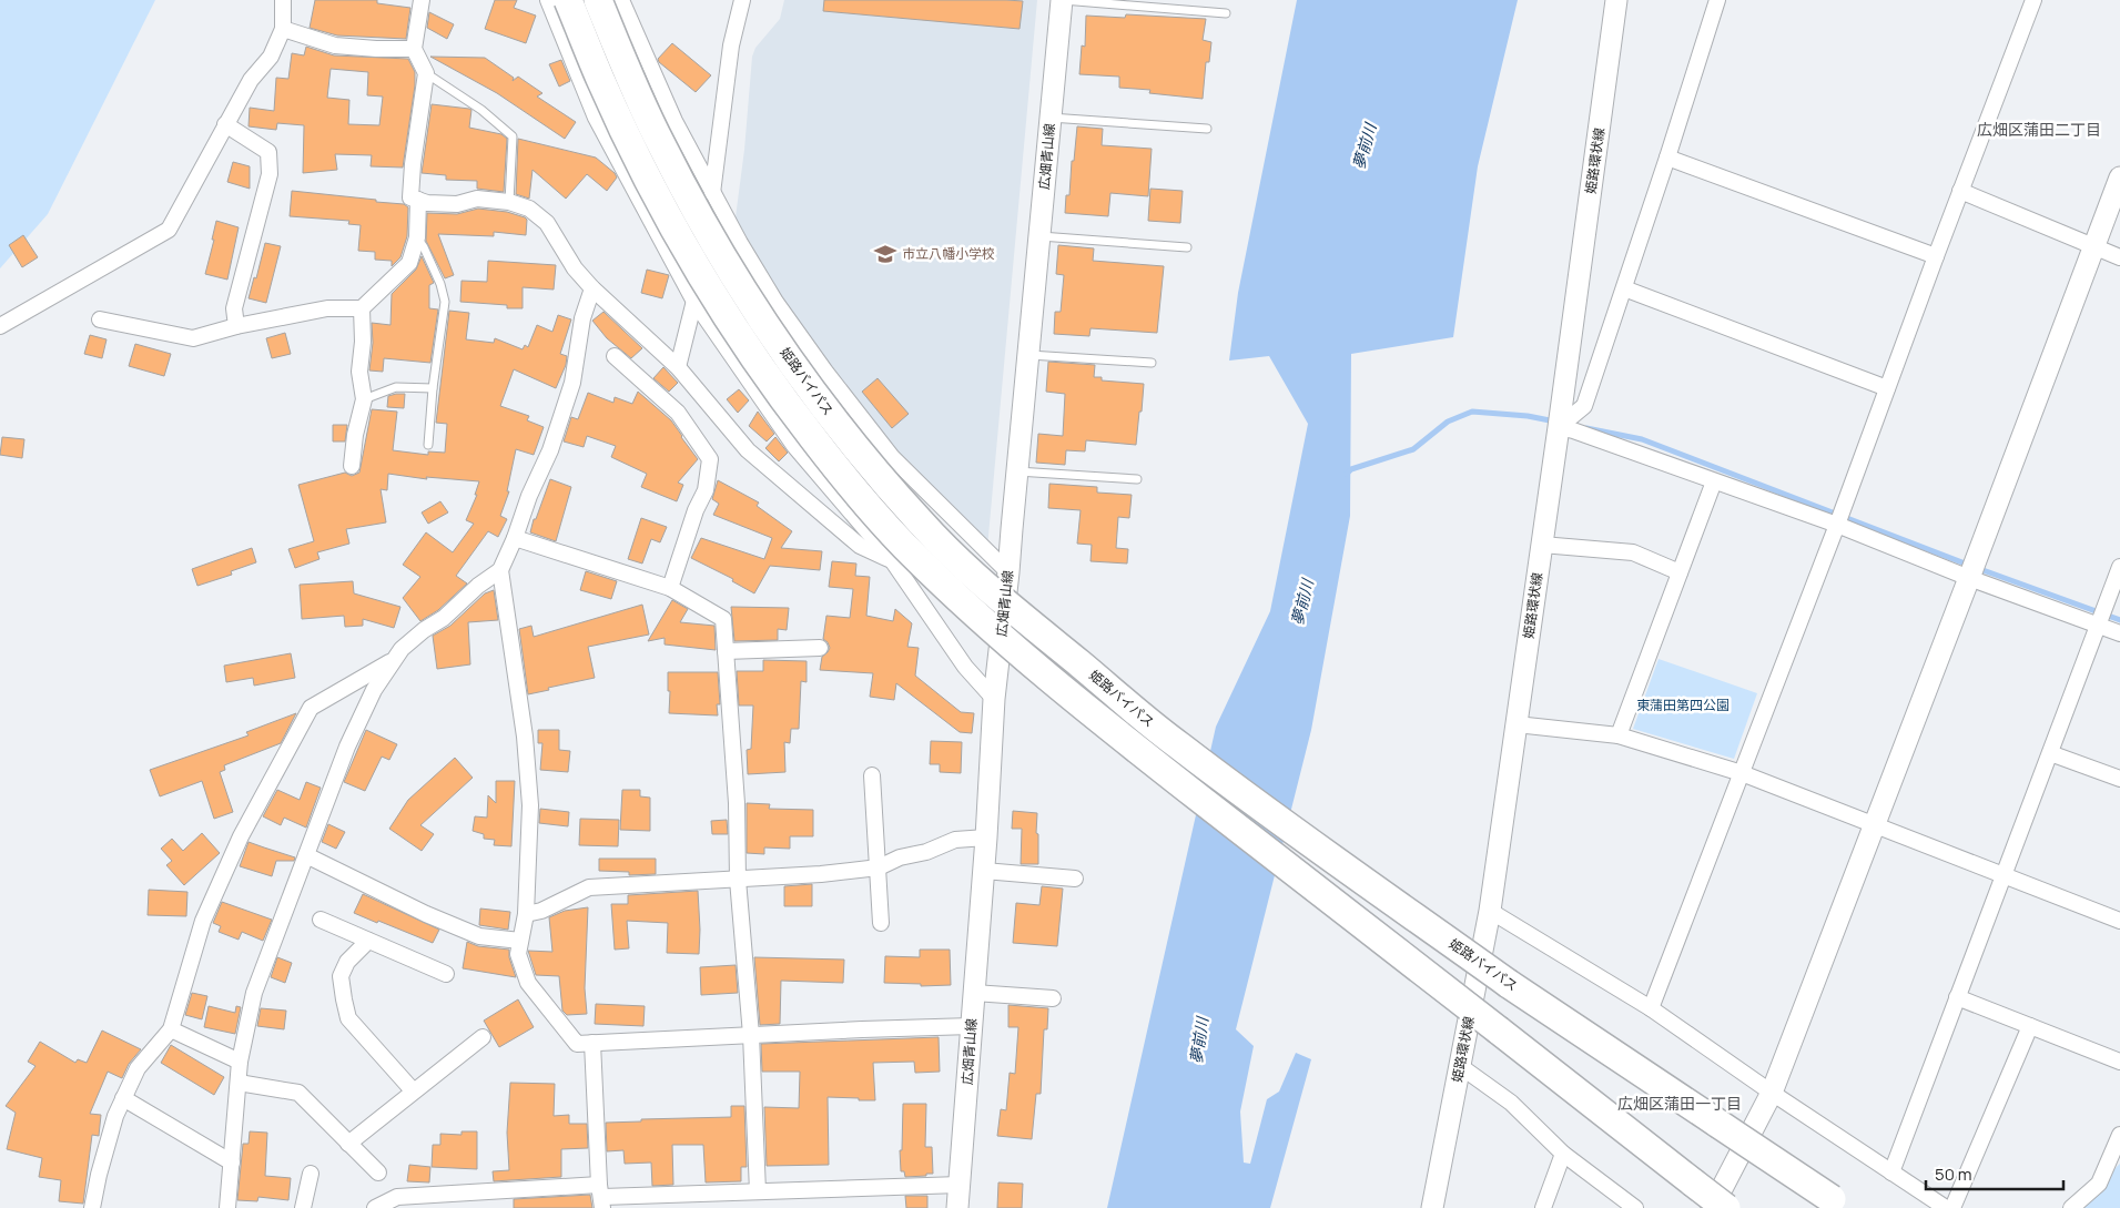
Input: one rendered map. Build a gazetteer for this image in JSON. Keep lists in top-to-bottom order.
{
  "streets": {
    "highway": ["姫路バイパス"],
    "main road": ["広畑青山線", "姫路環状線"]
  },
  "districts": ["広畑区蒲田二丁目", "広畑区蒲田一丁目"],
  "water": ["夢前川"],
  "parks": ["東蒲田第四公園"],
  "places": {
    "school or university": ["市立八幡小学校"]
  },
  "scale_bar": "50 m"
}
